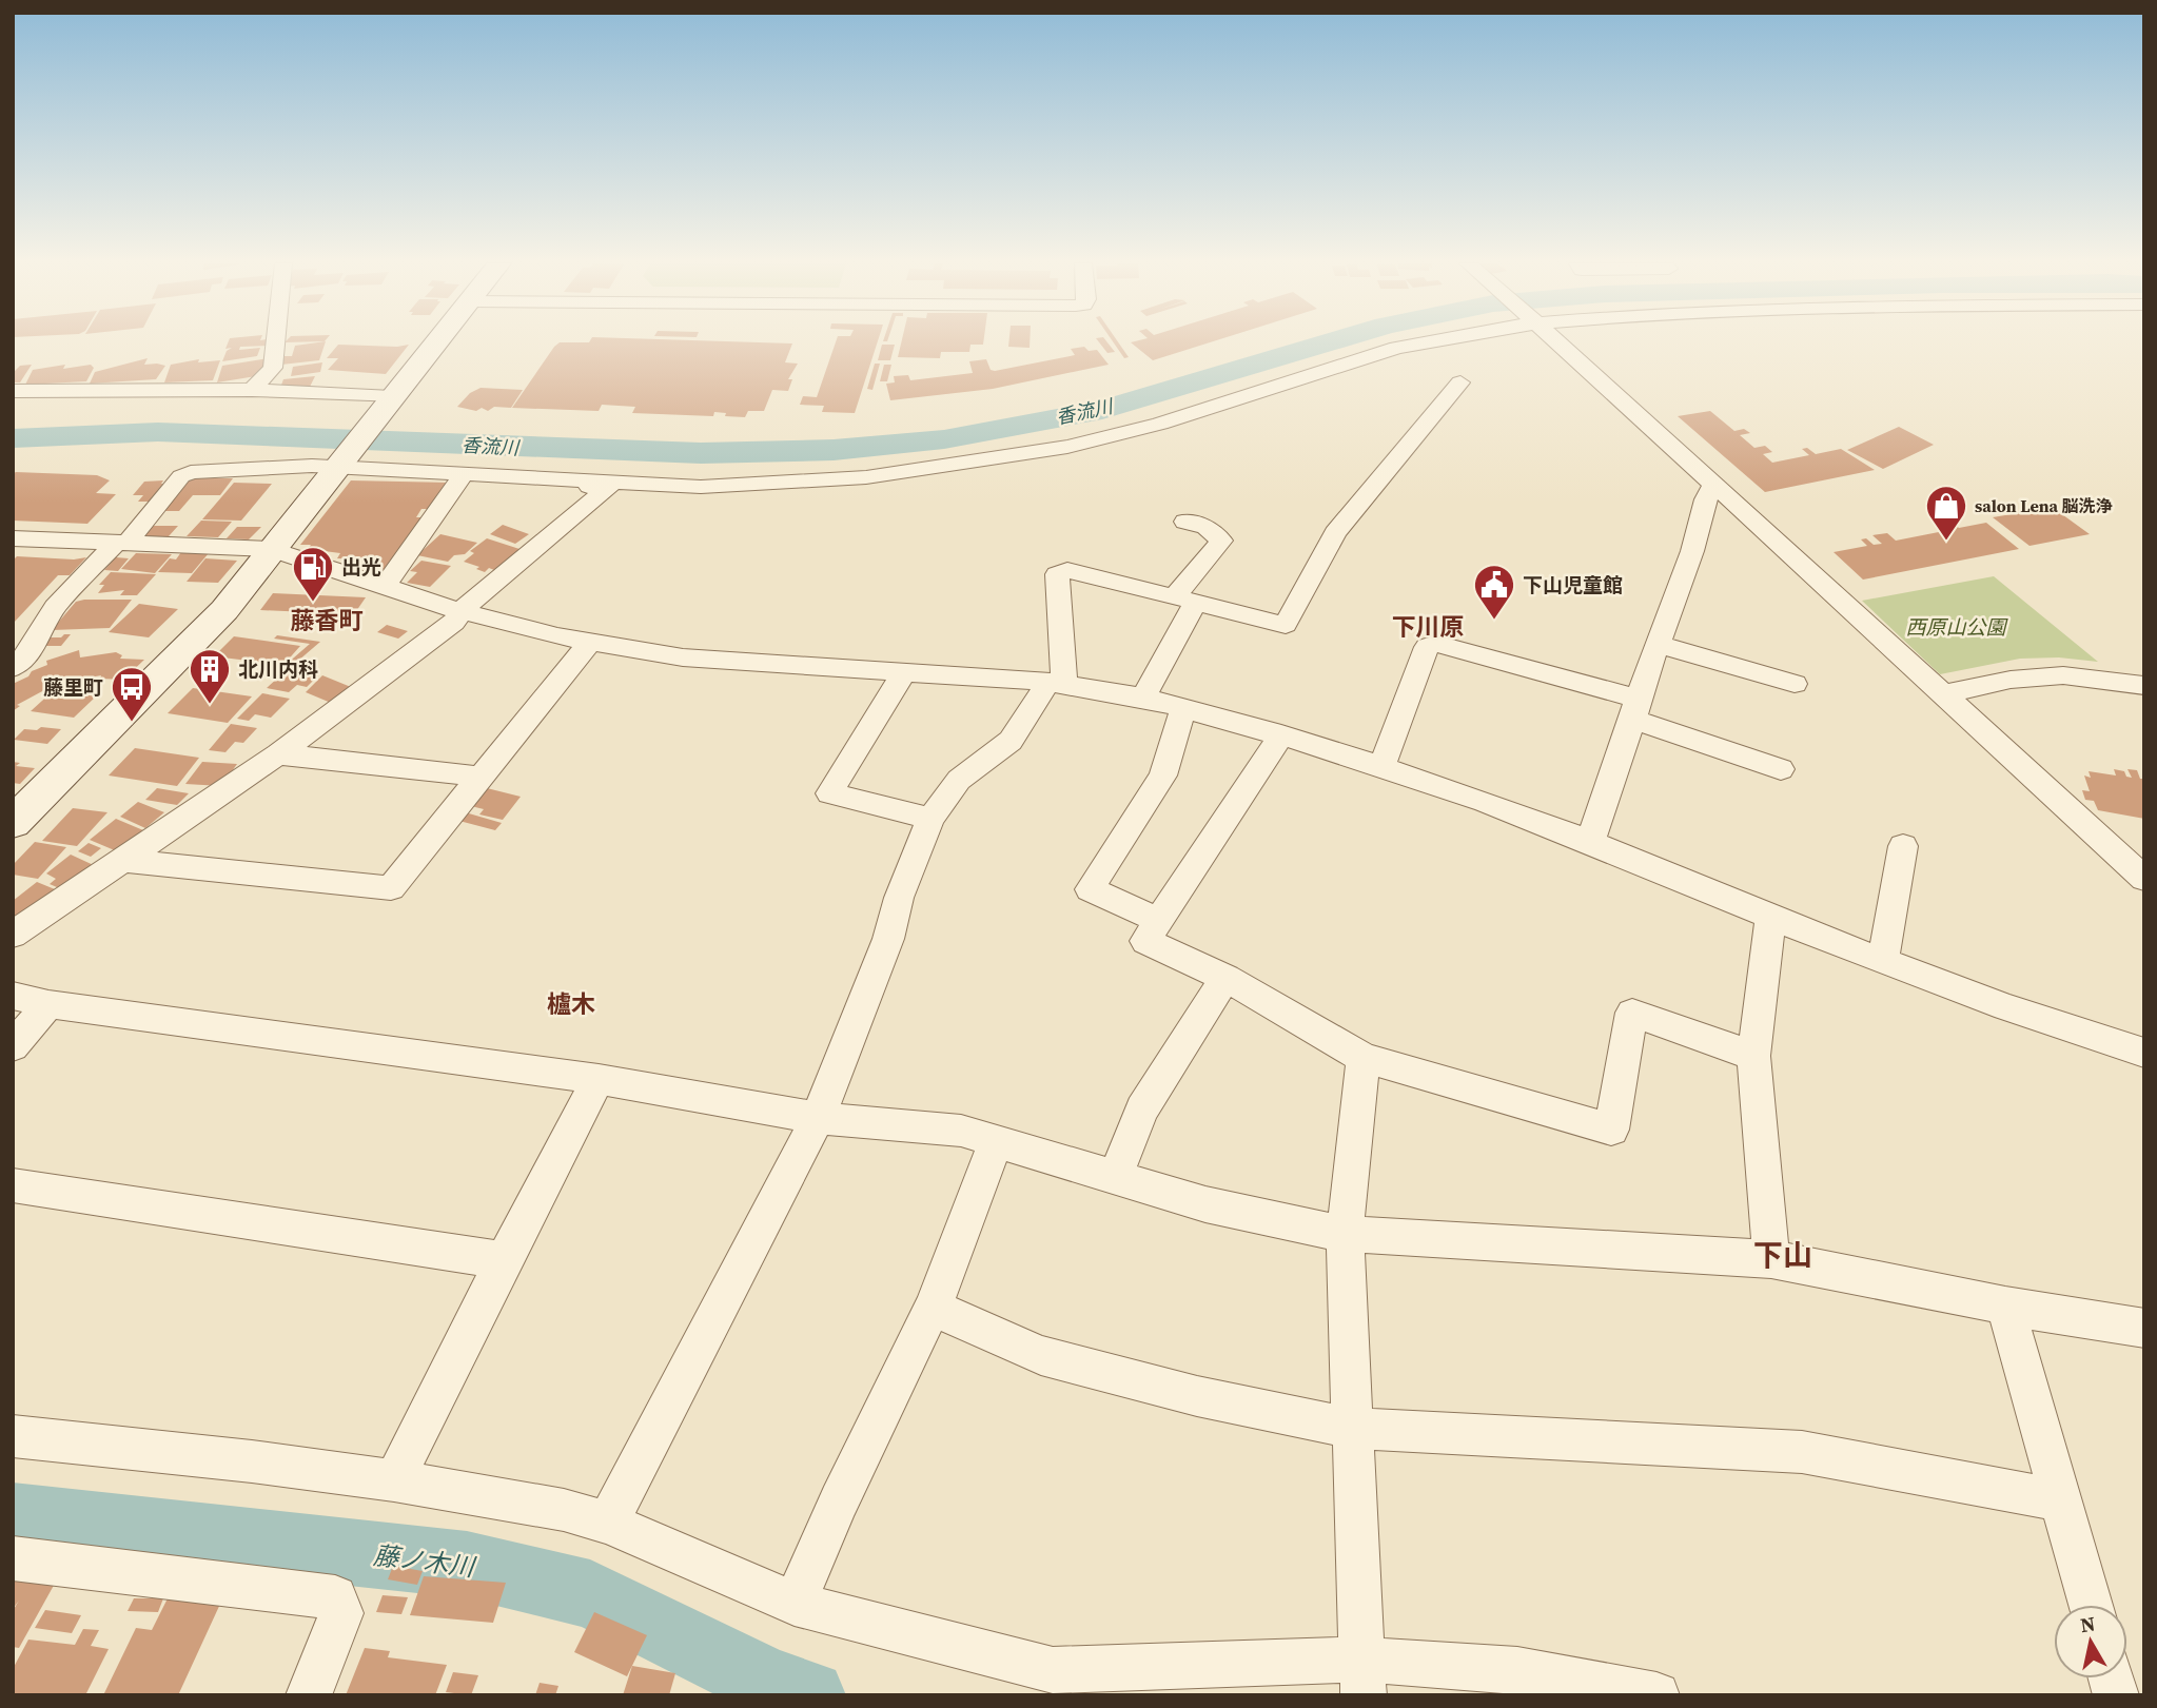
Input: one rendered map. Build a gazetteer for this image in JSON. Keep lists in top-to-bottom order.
{
  "districts": [
    "藤香町",
    "下川原",
    "櫨木",
    "下山"
  ],
  "water": ["香流川", "藤ノ木川"],
  "parks": ["西原山公園"],
  "places": {
    "shop": ["salon Lena 脳洗浄"],
    "fuel station": ["出光"],
    "public building": ["下山児童館"],
    "building": ["北川内科"],
    "bus stop": ["藤里町"]
  },
  "north": "top"
}
